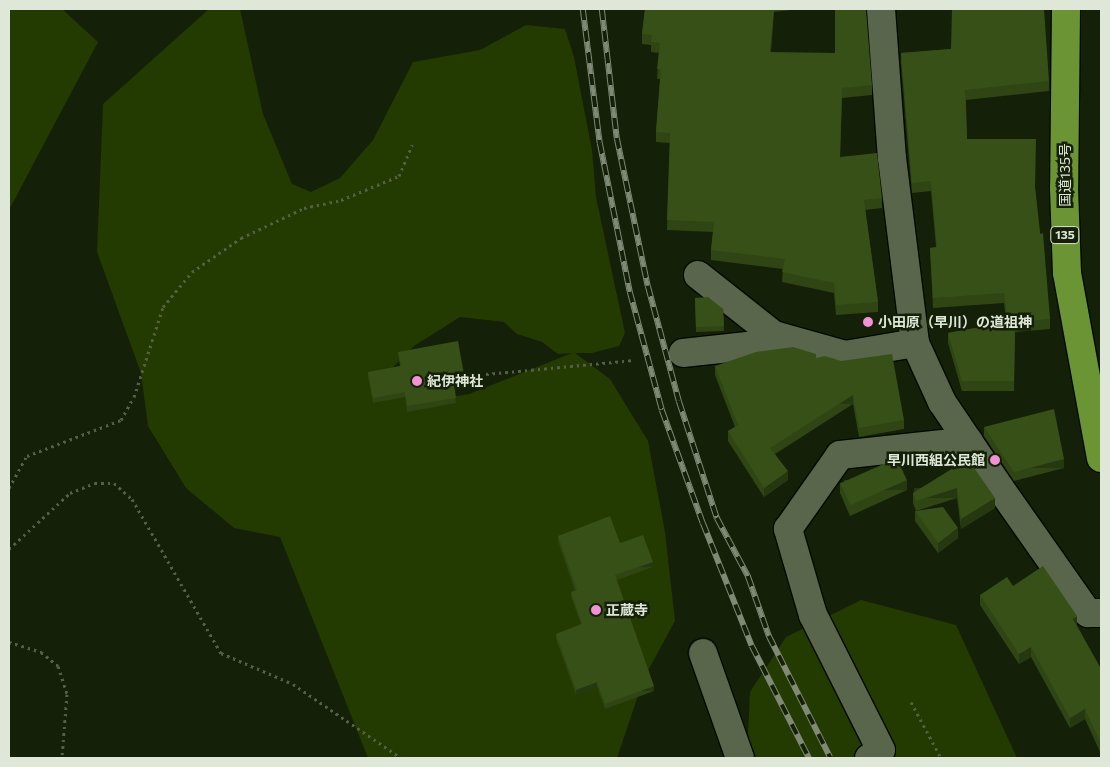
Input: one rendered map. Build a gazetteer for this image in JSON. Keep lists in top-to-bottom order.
{
  "streets": {
    "highway": ["国道135号", "135"]
  },
  "places": [
    "小田原（早川）の道祖神",
    "紀伊神社",
    "早川西組公民館",
    "正蔵寺"
  ]
}
